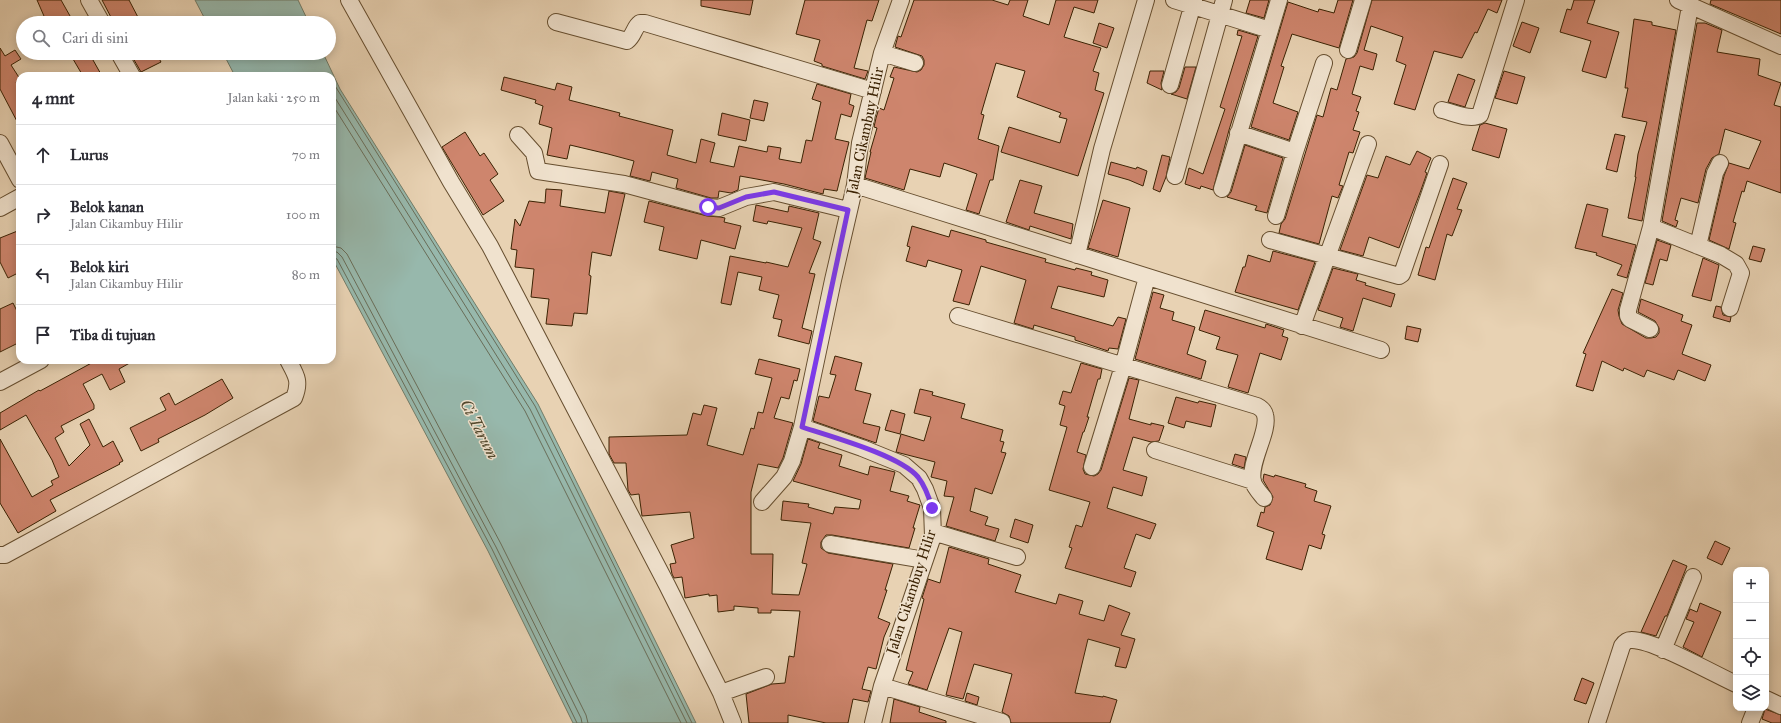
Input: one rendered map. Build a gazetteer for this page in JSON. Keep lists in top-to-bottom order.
{
  "streets": {
    "street": ["Jalan Cikambuy Hilir"]
  },
  "water": ["Ci Tarum"],
  "page": {
    "search": "Cari di sini",
    "heading": ["4 mnt", "Jalan kaki · 250 m"],
    "list": [
      ["Lurus", "70 m"],
      ["Belok kanan", "Jalan Cikambuy Hilir", "100 m"],
      ["Belok kiri", "Jalan Cikambuy Hilir", "80 m"],
      "Tiba di tujuan"
    ],
    "map_buttons": ["+", "−"]
  }
}
